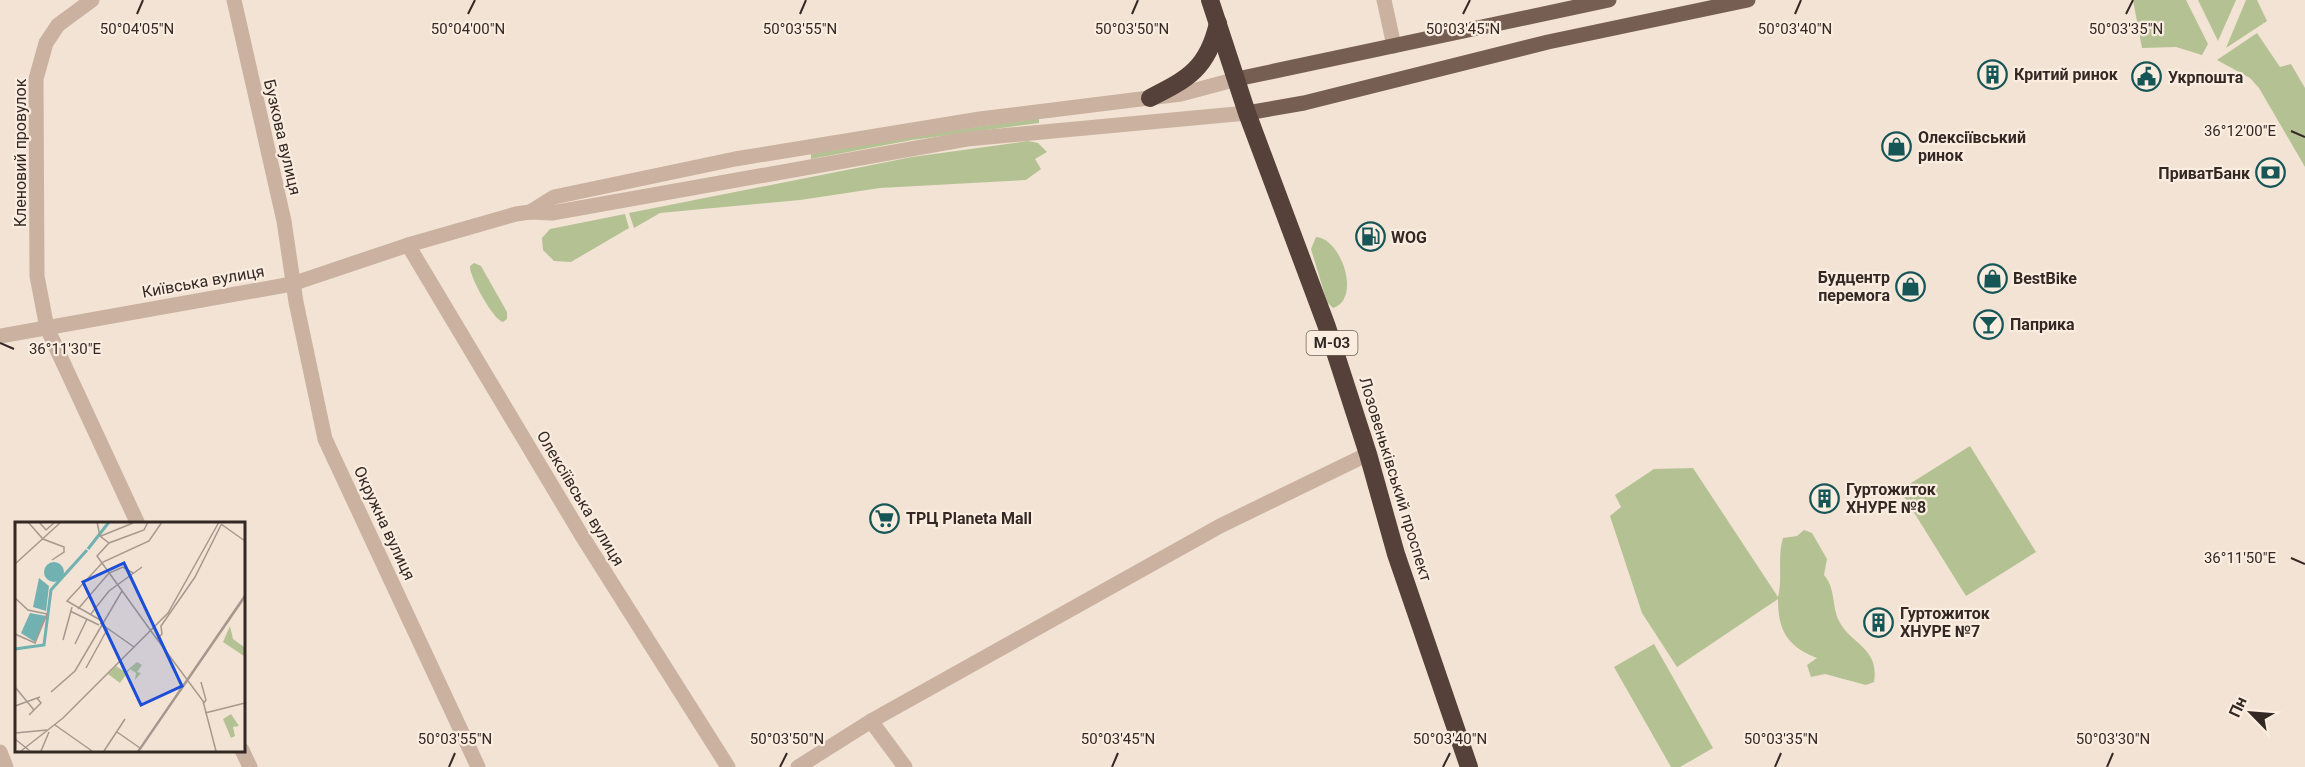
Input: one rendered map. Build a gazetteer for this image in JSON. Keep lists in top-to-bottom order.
{
  "streets": {
    "highway": ["М-03", "Лозовеньківський проспект"],
    "street": [
      "Бузкова вулиця",
      "Кленовий провулок",
      "Київська вулиця",
      "Олексіївська вулиця",
      "Окружна вулиця"
    ]
  },
  "crossings": [
    ["Бузкова вулиця", "Київська вулиця"],
    ["Бузкова вулиця", "Окружна вулиця"],
    ["Кленовий провулок", "Київська вулиця"],
    ["Київська вулиця", "Олексіївська вулиця"],
    ["Київська вулиця", "Окружна вулиця"]
  ],
  "places": {
    "building": ["Критий ринок", "Гуртожиток ХНУРЕ №8", "Гуртожиток ХНУРЕ №7"],
    "public building": ["Укрпошта"],
    "shop": ["Олексіївський ринок", "BestBike", "Будцентр перемога"],
    "bank": ["ПриватБанк"],
    "fuel station": ["WOG"],
    "bar": ["Паприка"],
    "supermarket": ["ТРЦ Planeta Mall"]
  },
  "north": "top left",
  "coordinates": [
    "50°04'05\"N",
    "50°04'00\"N",
    "50°03'55\"N",
    "50°03'50\"N",
    "50°03'45\"N",
    "50°03'40\"N",
    "50°03'35\"N",
    "36°12'00\"E",
    "36°11'30\"E",
    "36°11'50\"E",
    "50°03'30\"N"
  ]
}
